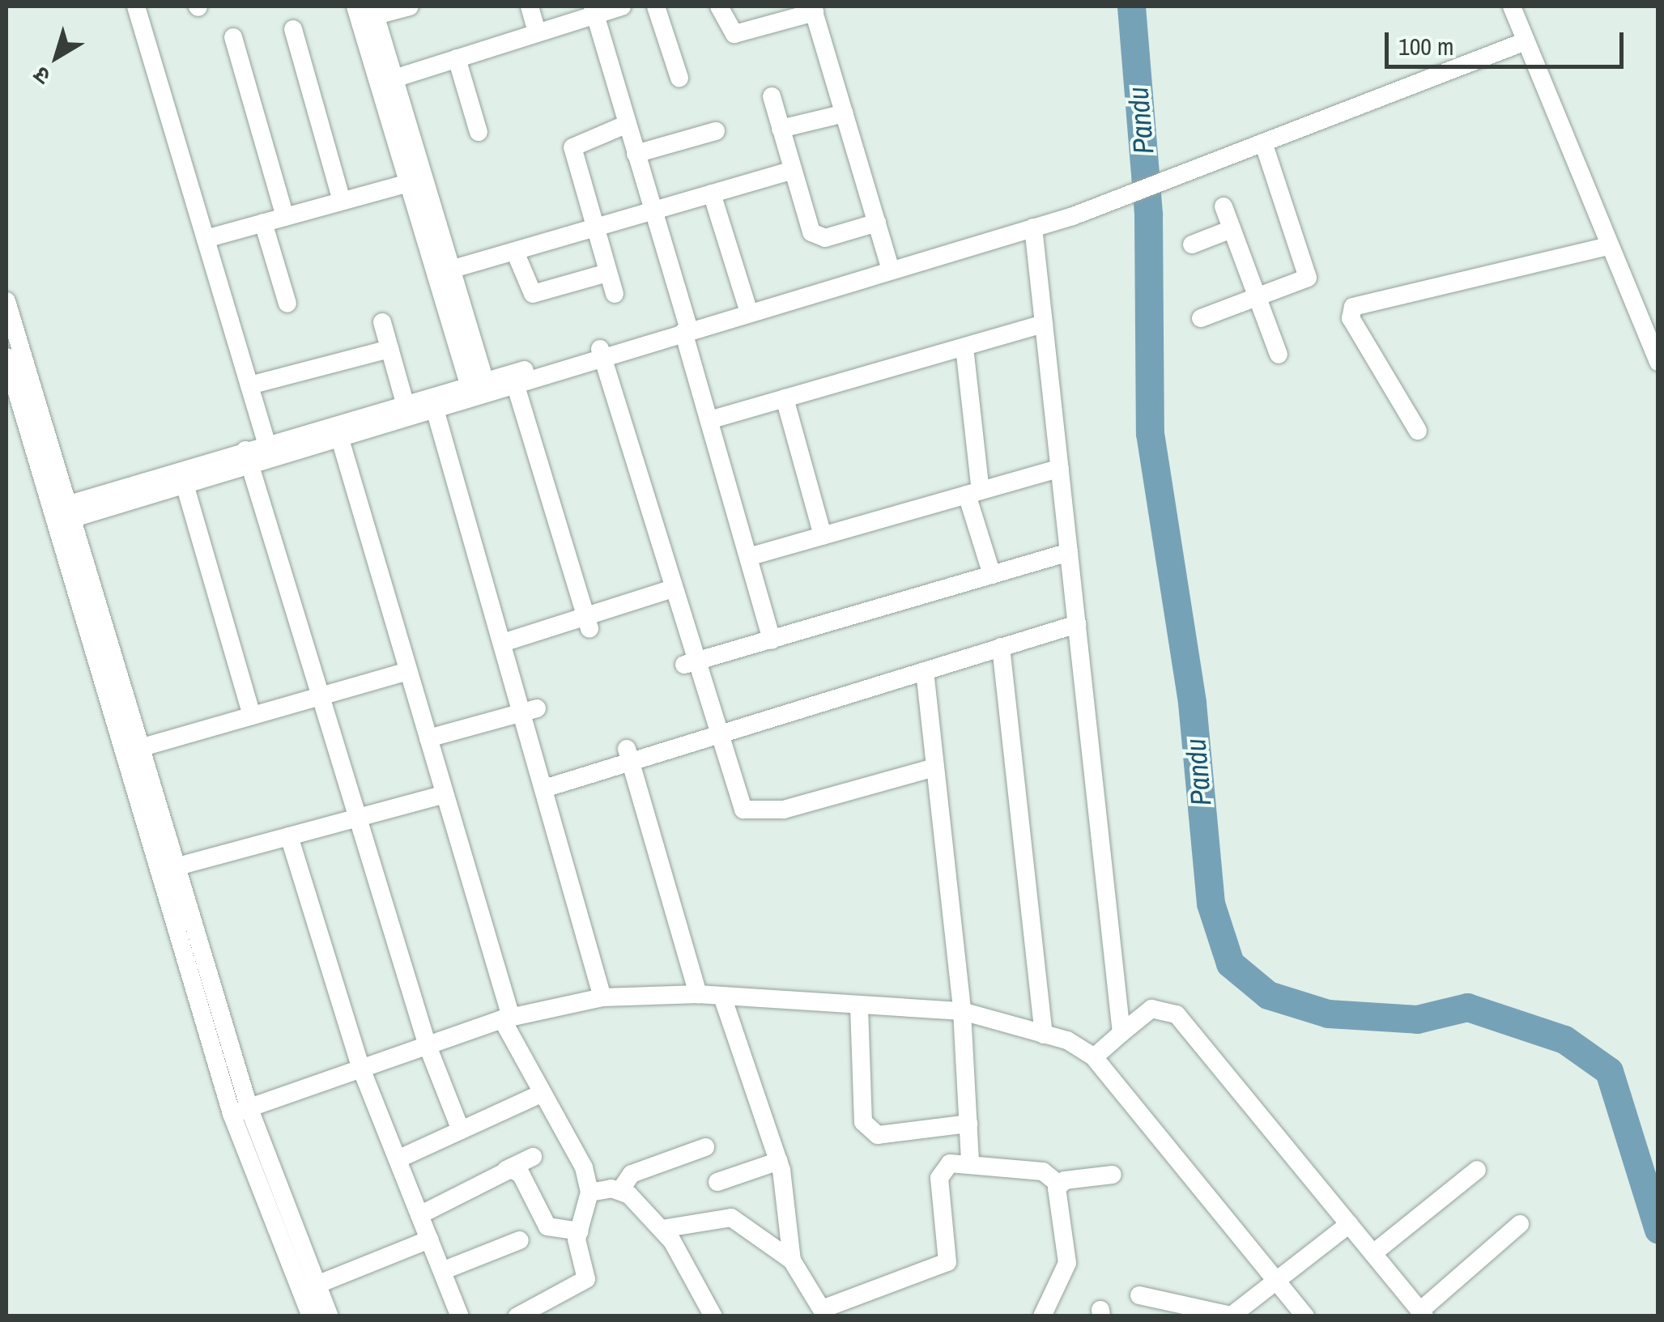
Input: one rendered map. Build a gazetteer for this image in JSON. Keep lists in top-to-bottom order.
{
  "water": ["Pandu"],
  "scale_bar": "100 m",
  "north": "bottom left"
}
